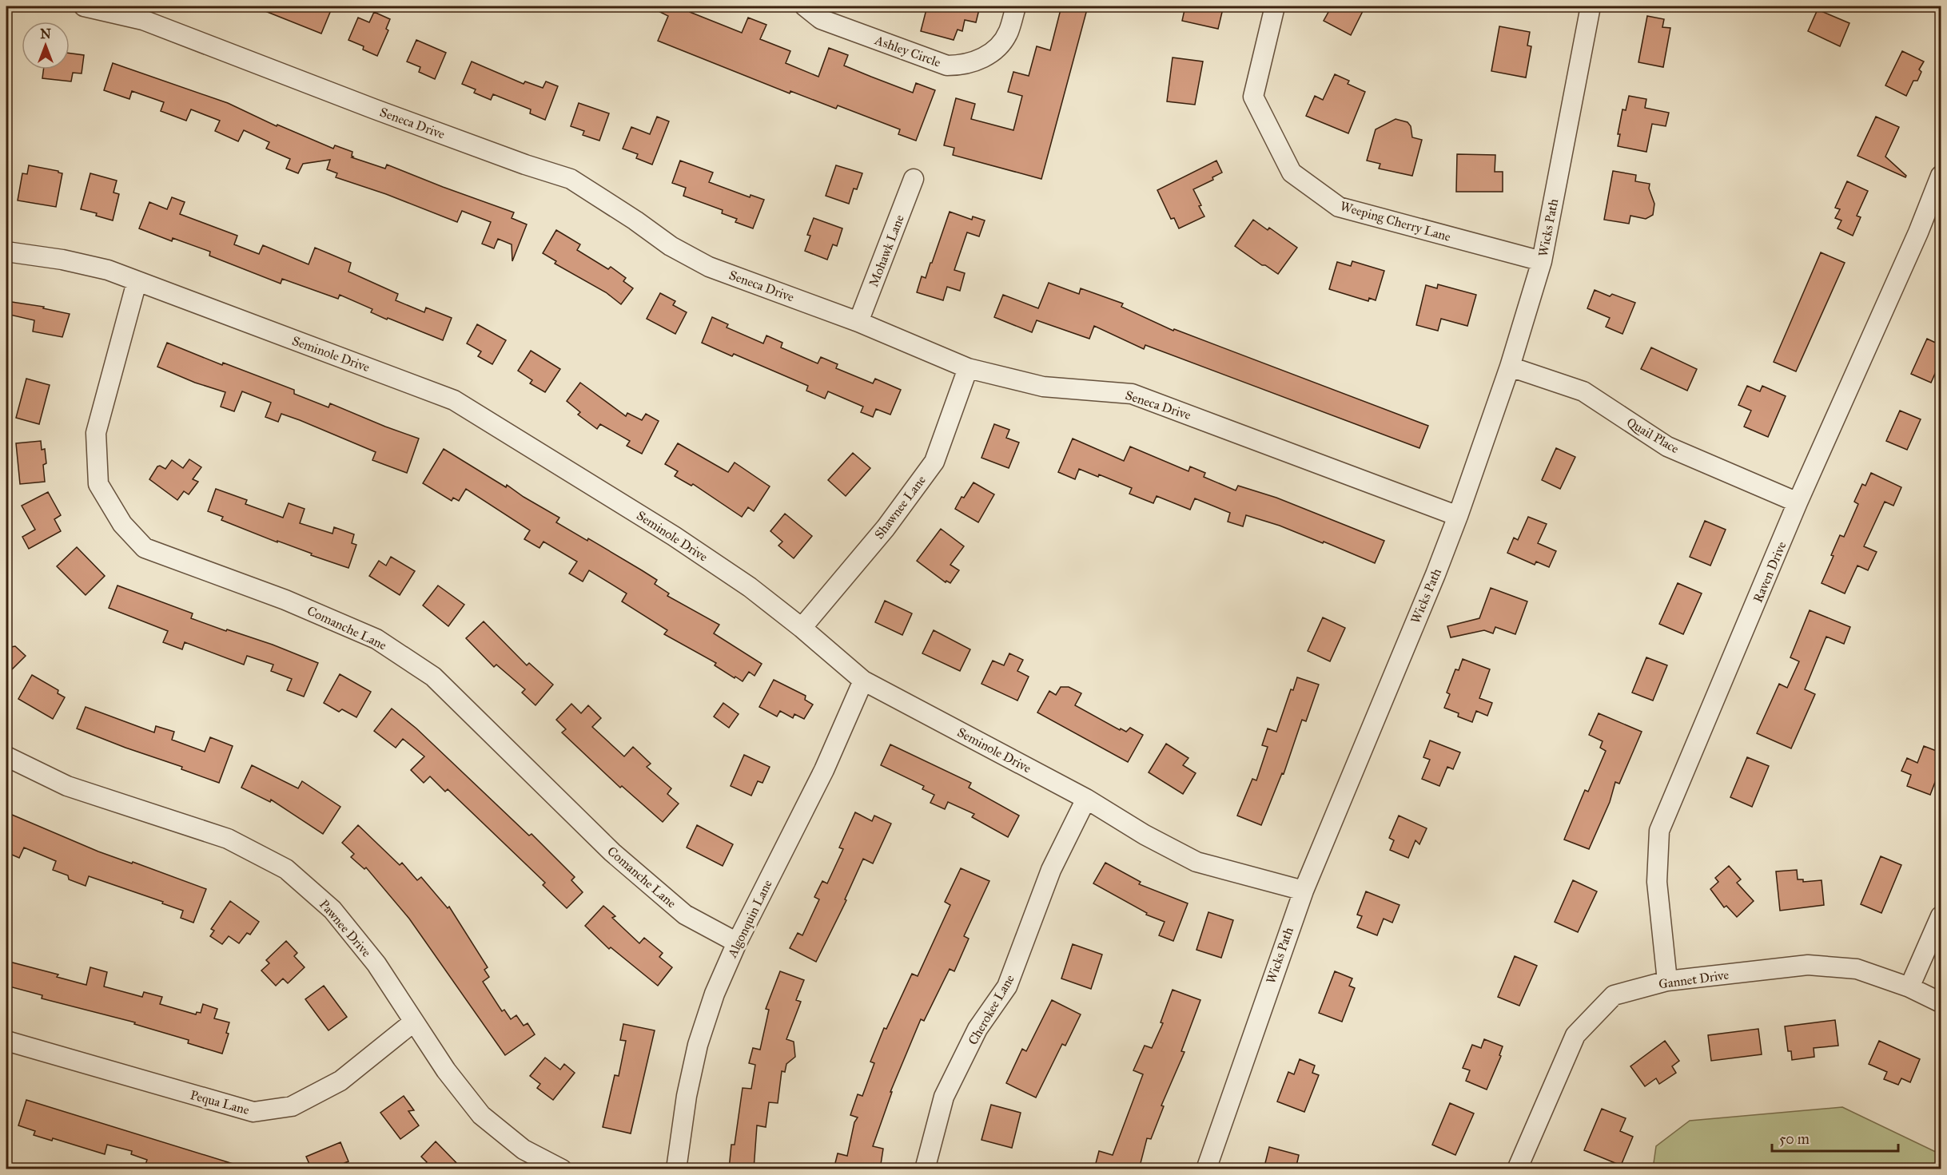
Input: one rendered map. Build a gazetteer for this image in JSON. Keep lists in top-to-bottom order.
{
  "streets": {
    "street": [
      "Ashley Circle",
      "Seneca Drive",
      "Weeping Cherry Lane",
      "Wicks Path",
      "Mohawk Lane",
      "Seminole Drive",
      "Quail Place",
      "Shawnee Lane",
      "Raven Drive",
      "Comanche Lane",
      "Algonquin Lane",
      "Pawnee Drive",
      "Gannet Drive",
      "Cherokee Lane",
      "Pequa Lane"
    ]
  },
  "crossings": [
    ["Seneca Drive", "Wicks Path"],
    ["Seneca Drive", "Mohawk Lane"],
    ["Seneca Drive", "Shawnee Lane"],
    ["Weeping Cherry Lane", "Wicks Path"],
    ["Wicks Path", "Seminole Drive"],
    ["Wicks Path", "Quail Place"],
    ["Seminole Drive", "Shawnee Lane"],
    ["Seminole Drive", "Comanche Lane"],
    ["Seminole Drive", "Algonquin Lane"],
    ["Seminole Drive", "Cherokee Lane"],
    ["Quail Place", "Raven Drive"],
    ["Raven Drive", "Gannet Drive"],
    ["Comanche Lane", "Algonquin Lane"],
    ["Pawnee Drive", "Pequa Lane"]
  ],
  "scale_bar": "50 m",
  "north": "top"
}
